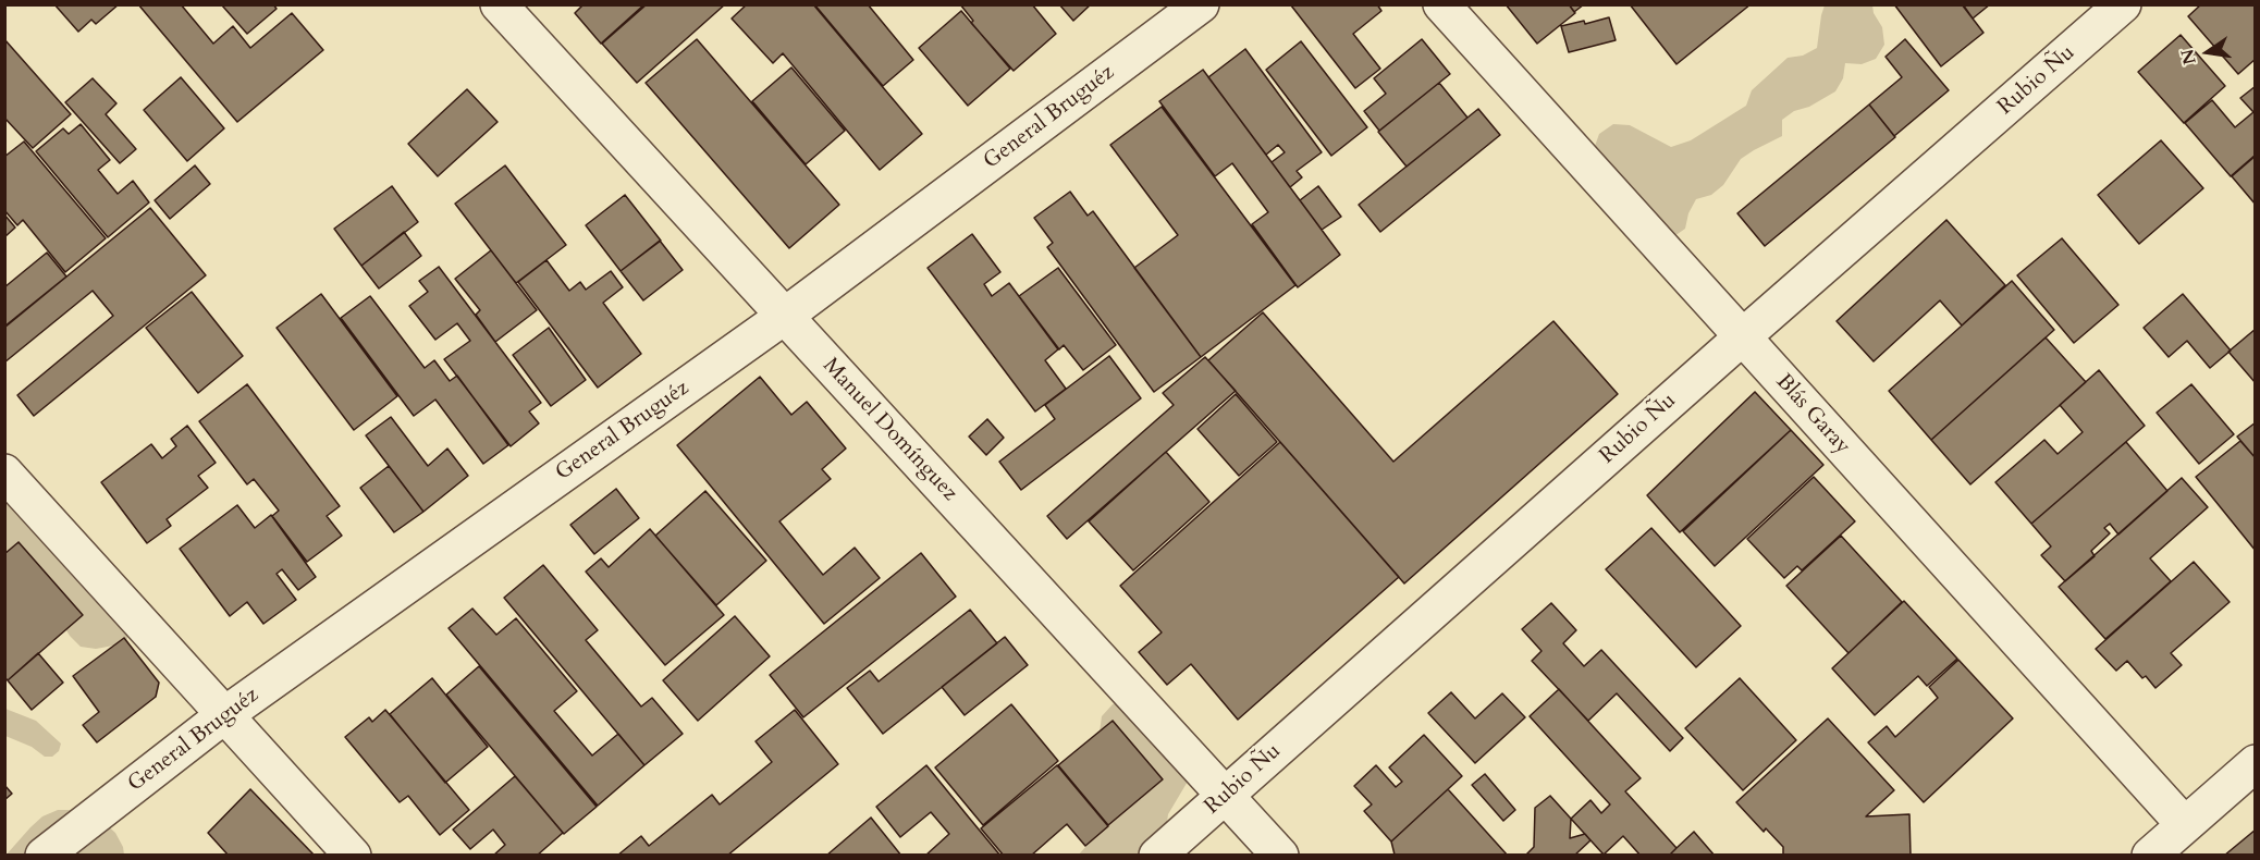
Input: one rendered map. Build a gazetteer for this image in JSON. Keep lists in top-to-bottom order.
{
  "streets": {
    "street": [
      "Rubio Ñu",
      "General Bruguéz",
      "Blás Garay",
      "Manuel Domínguez"
    ]
  },
  "crossings": [
    ["Rubio Ñu", "Blás Garay"],
    ["Rubio Ñu", "Manuel Domínguez"],
    ["General Bruguéz", "Manuel Domínguez"]
  ],
  "north": "left"
}
